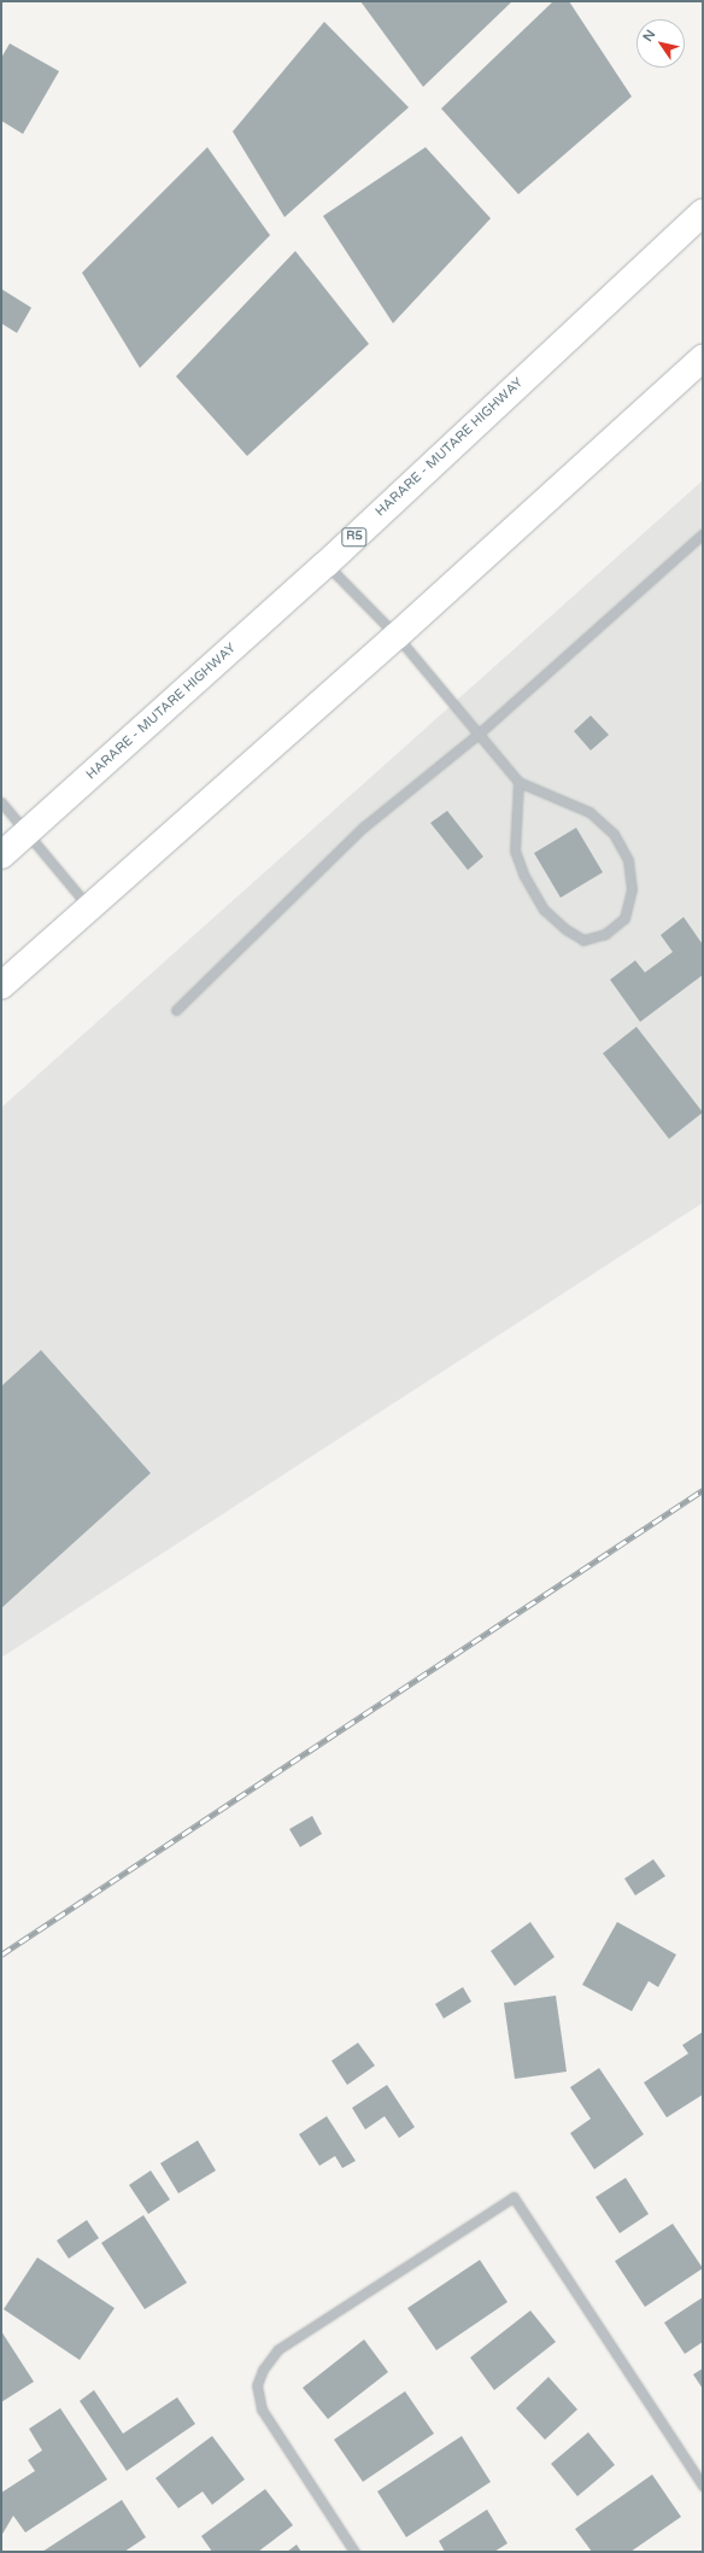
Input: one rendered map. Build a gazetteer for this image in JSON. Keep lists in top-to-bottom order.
{
  "streets": {
    "highway": ["HARARE - MUTARE HIGHWAY", "R5"]
  },
  "north": "top left"
}
